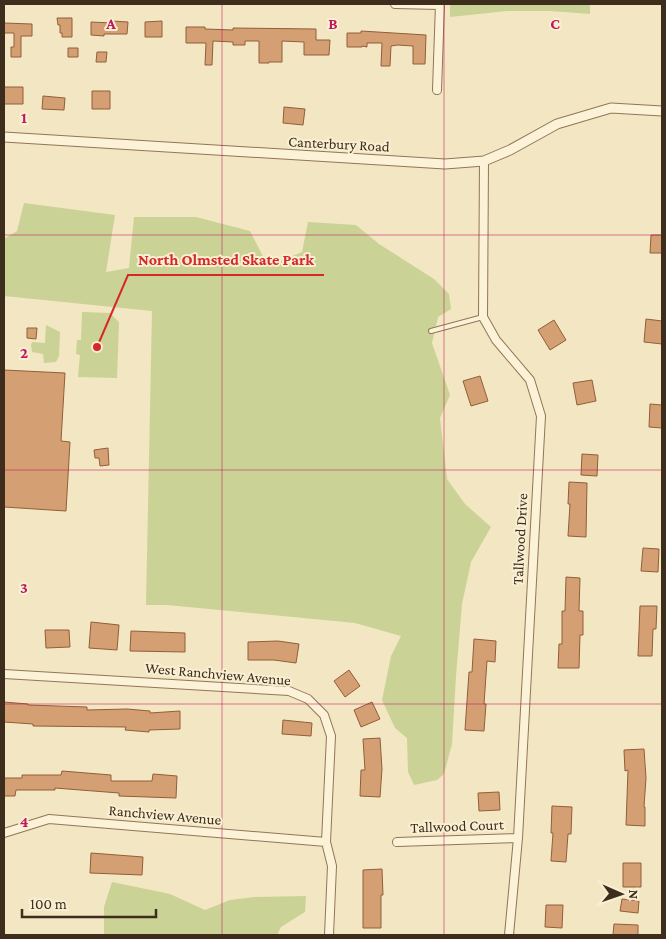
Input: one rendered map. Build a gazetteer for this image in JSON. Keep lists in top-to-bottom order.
{
  "streets": {
    "street": [
      "Canterbury Road",
      "Tallwood Drive",
      "West Ranchview Avenue",
      "Ranchview Avenue",
      "Tallwood Court"
    ]
  },
  "crossings": [
    ["Canterbury Road", "Tallwood Drive"],
    ["Tallwood Drive", "Tallwood Court"],
    ["West Ranchview Avenue", "Ranchview Avenue"]
  ],
  "places": ["North Olmsted Skate Park"],
  "scale_bar": "100 m",
  "north": "right",
  "grid": {
    "columns": ["A", "B", "C"],
    "rows": [
      "1",
      "2",
      "3",
      "4"
    ]
  }
}
